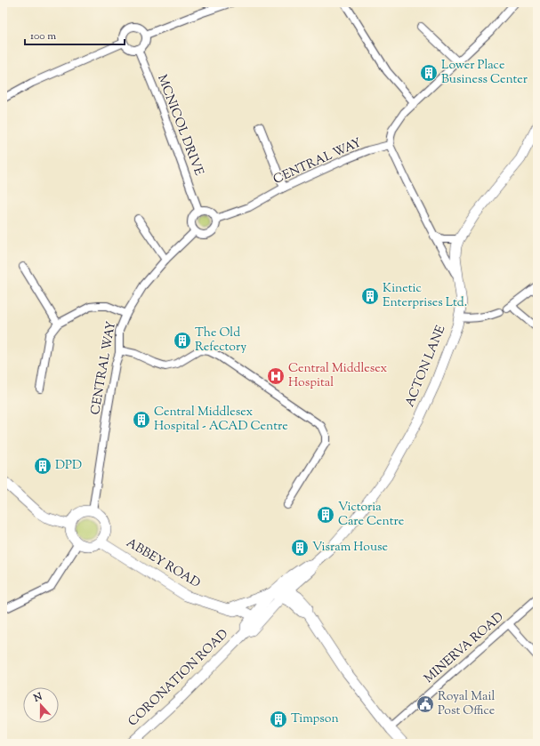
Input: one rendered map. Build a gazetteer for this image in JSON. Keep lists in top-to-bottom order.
{
  "streets": {
    "main road": ["ACTON LANE", "ABBEY ROAD", "CORONATION ROAD"],
    "street": ["MCNICOL DRIVE", "CENTRAL WAY", "MINERVA ROAD"]
  },
  "crossings": [
    ["MCNICOL DRIVE", "CENTRAL WAY"],
    ["CENTRAL WAY", "ABBEY ROAD"],
    ["ACTON LANE", "CORONATION ROAD"],
    ["ABBEY ROAD", "CORONATION ROAD"]
  ],
  "places": {
    "building": [
      "Lower Place Business Center",
      "Kinetic Enterprises Ltd.",
      "The Old Refectory",
      "Central Middlesex Hospital - ACAD Centre",
      "DPD",
      "Victoria Care Centre",
      "Visram House",
      "Timpson"
    ],
    "hospital": ["Central Middlesex Hospital"],
    "public building": ["Royal Mail Post Office"]
  },
  "scale_bar": "100 m",
  "north": "top"
}
